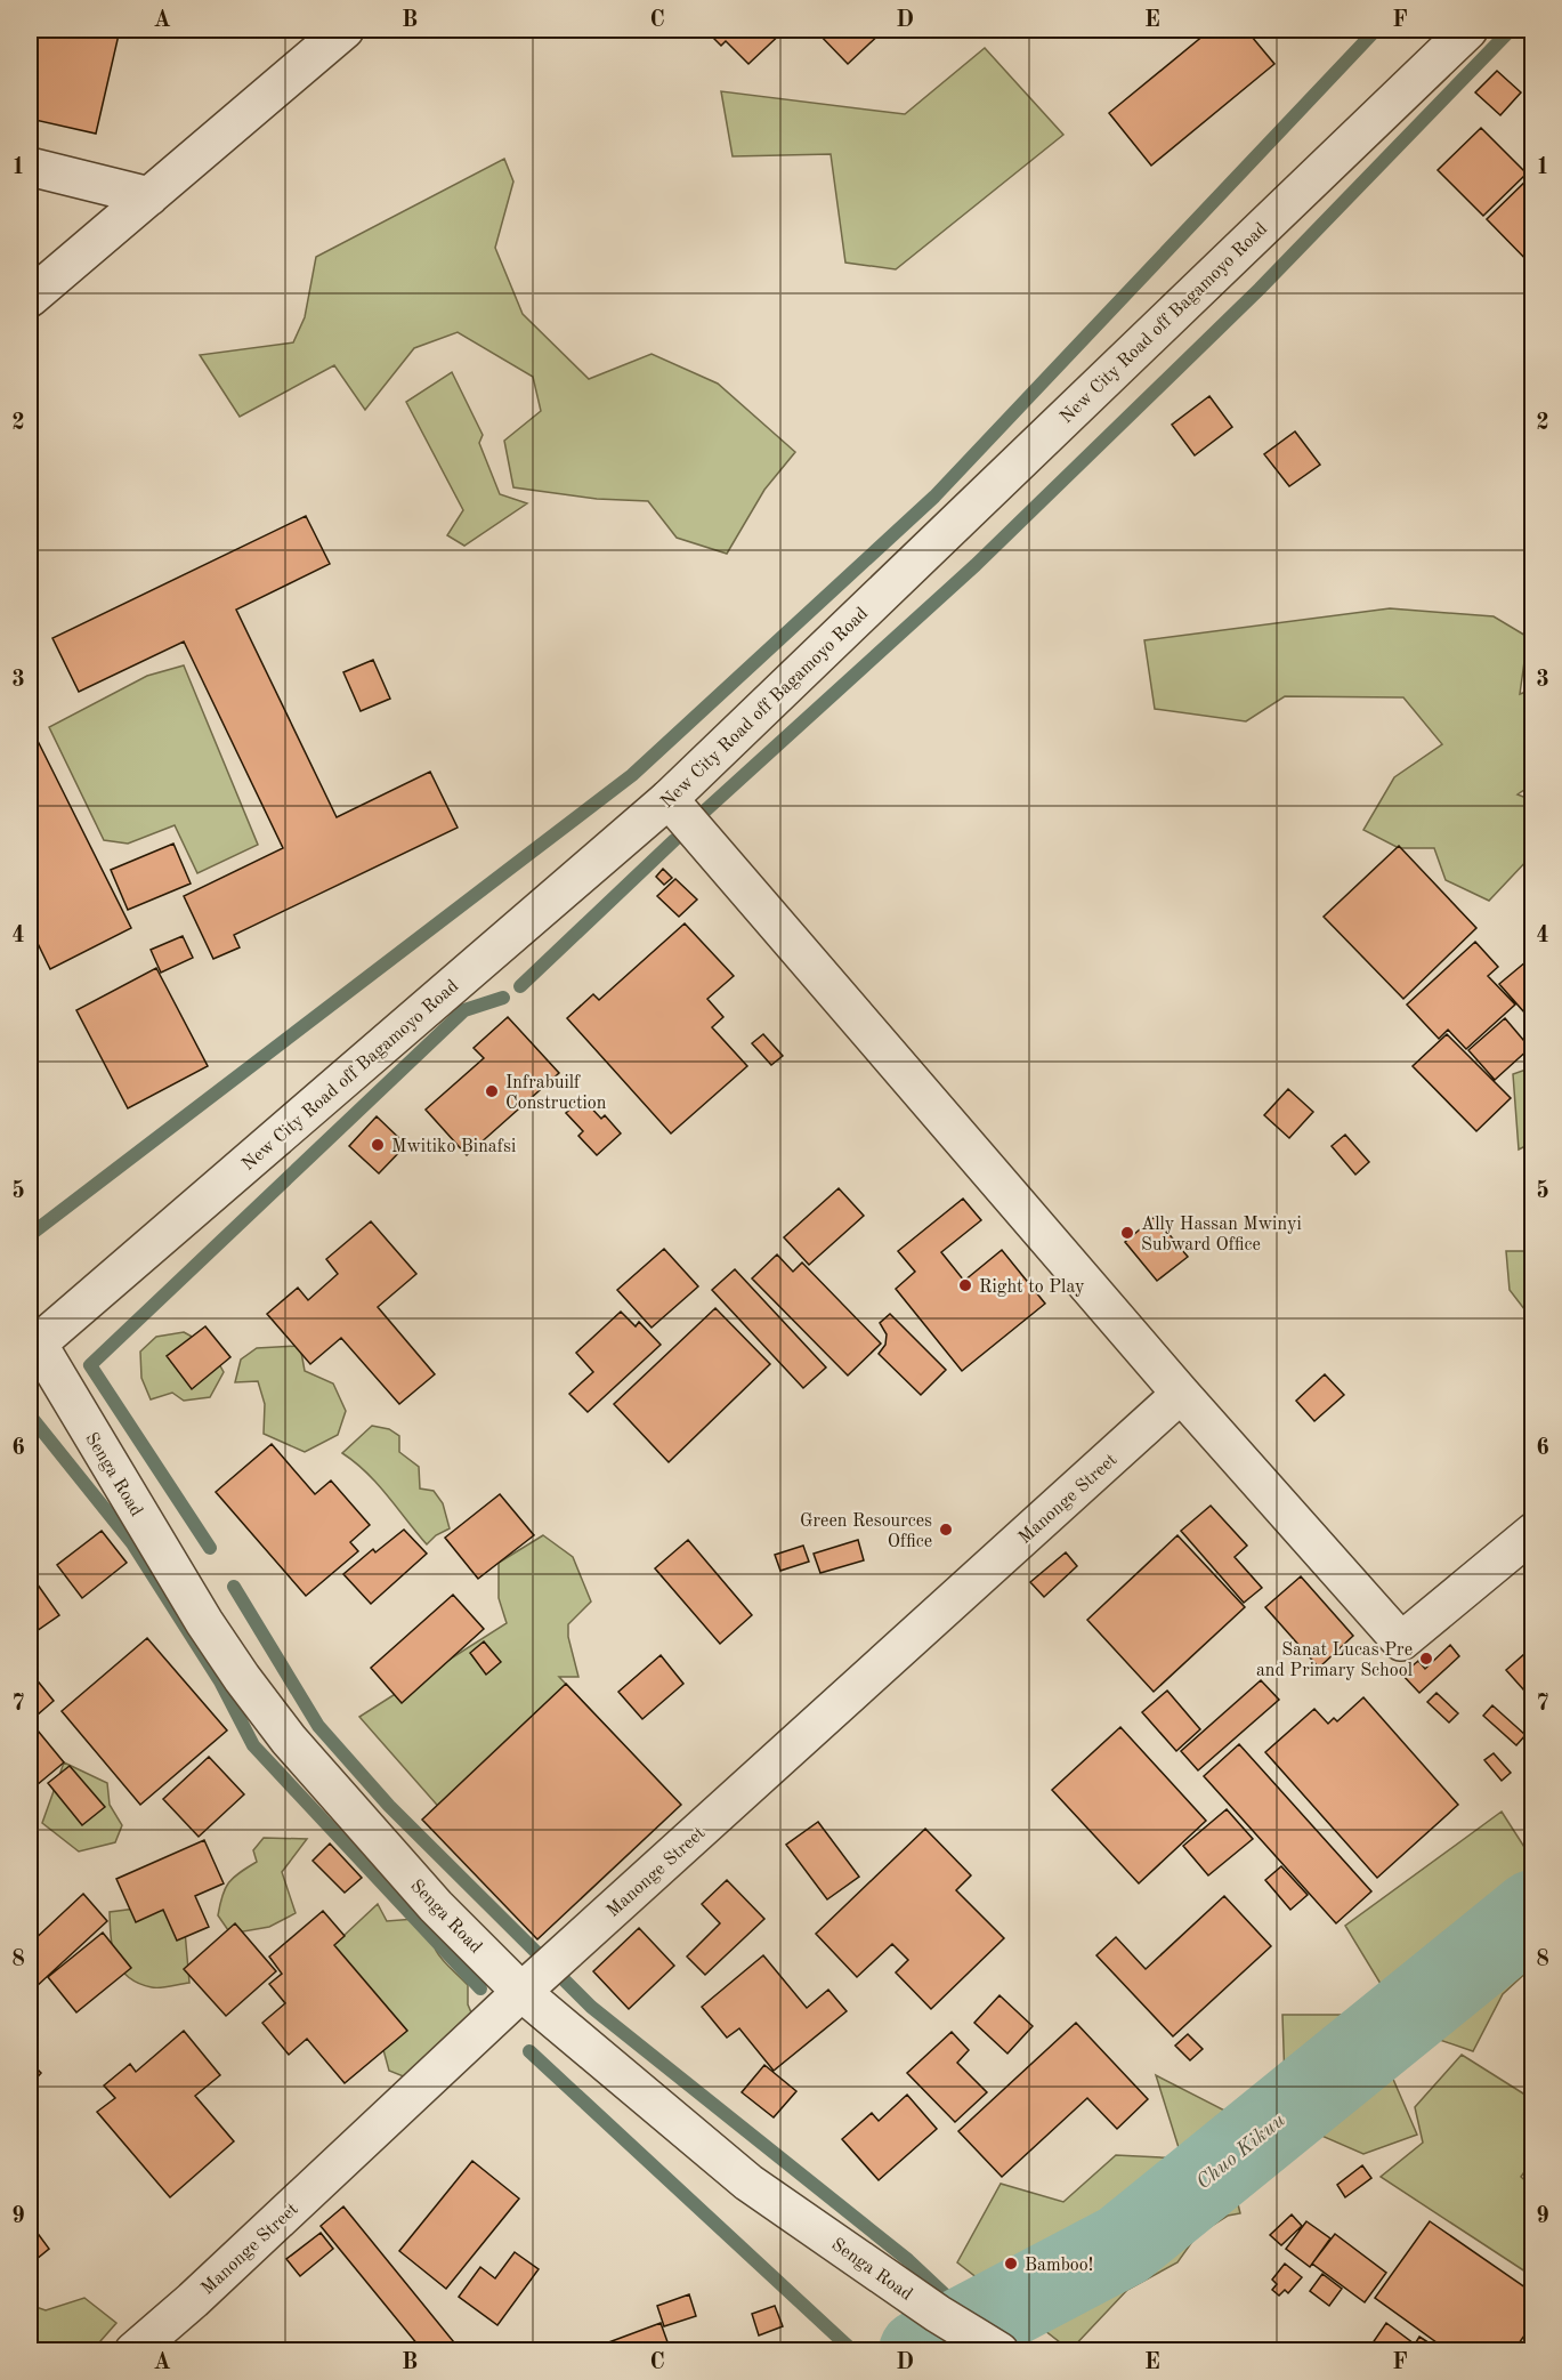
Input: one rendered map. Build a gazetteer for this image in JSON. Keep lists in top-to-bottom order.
{
  "streets": {
    "street": ["New City Road off Bagamoyo Road", "Senga Road", "Manonge Street"]
  },
  "crossings": [
    ["New City Road off Bagamoyo Road", "Senga Road"],
    ["Senga Road", "Manonge Street"]
  ],
  "water": ["Chuo Kikuu"],
  "places": [
    "Infrabuilf Construction",
    "Mwitiko Binafsi",
    "Ally Hassan Mwinyi Subward Office",
    "Right to Play",
    "Green Resources Office",
    "Sanat Lucas Pre and Primary School",
    "Bamboo!"
  ],
  "grid": {
    "columns": [
      "A",
      "B",
      "C",
      "D",
      "E",
      "F"
    ],
    "rows": [
      "1",
      "2",
      "3",
      "4",
      "5",
      "6",
      "7",
      "8",
      "9"
    ]
  }
}
